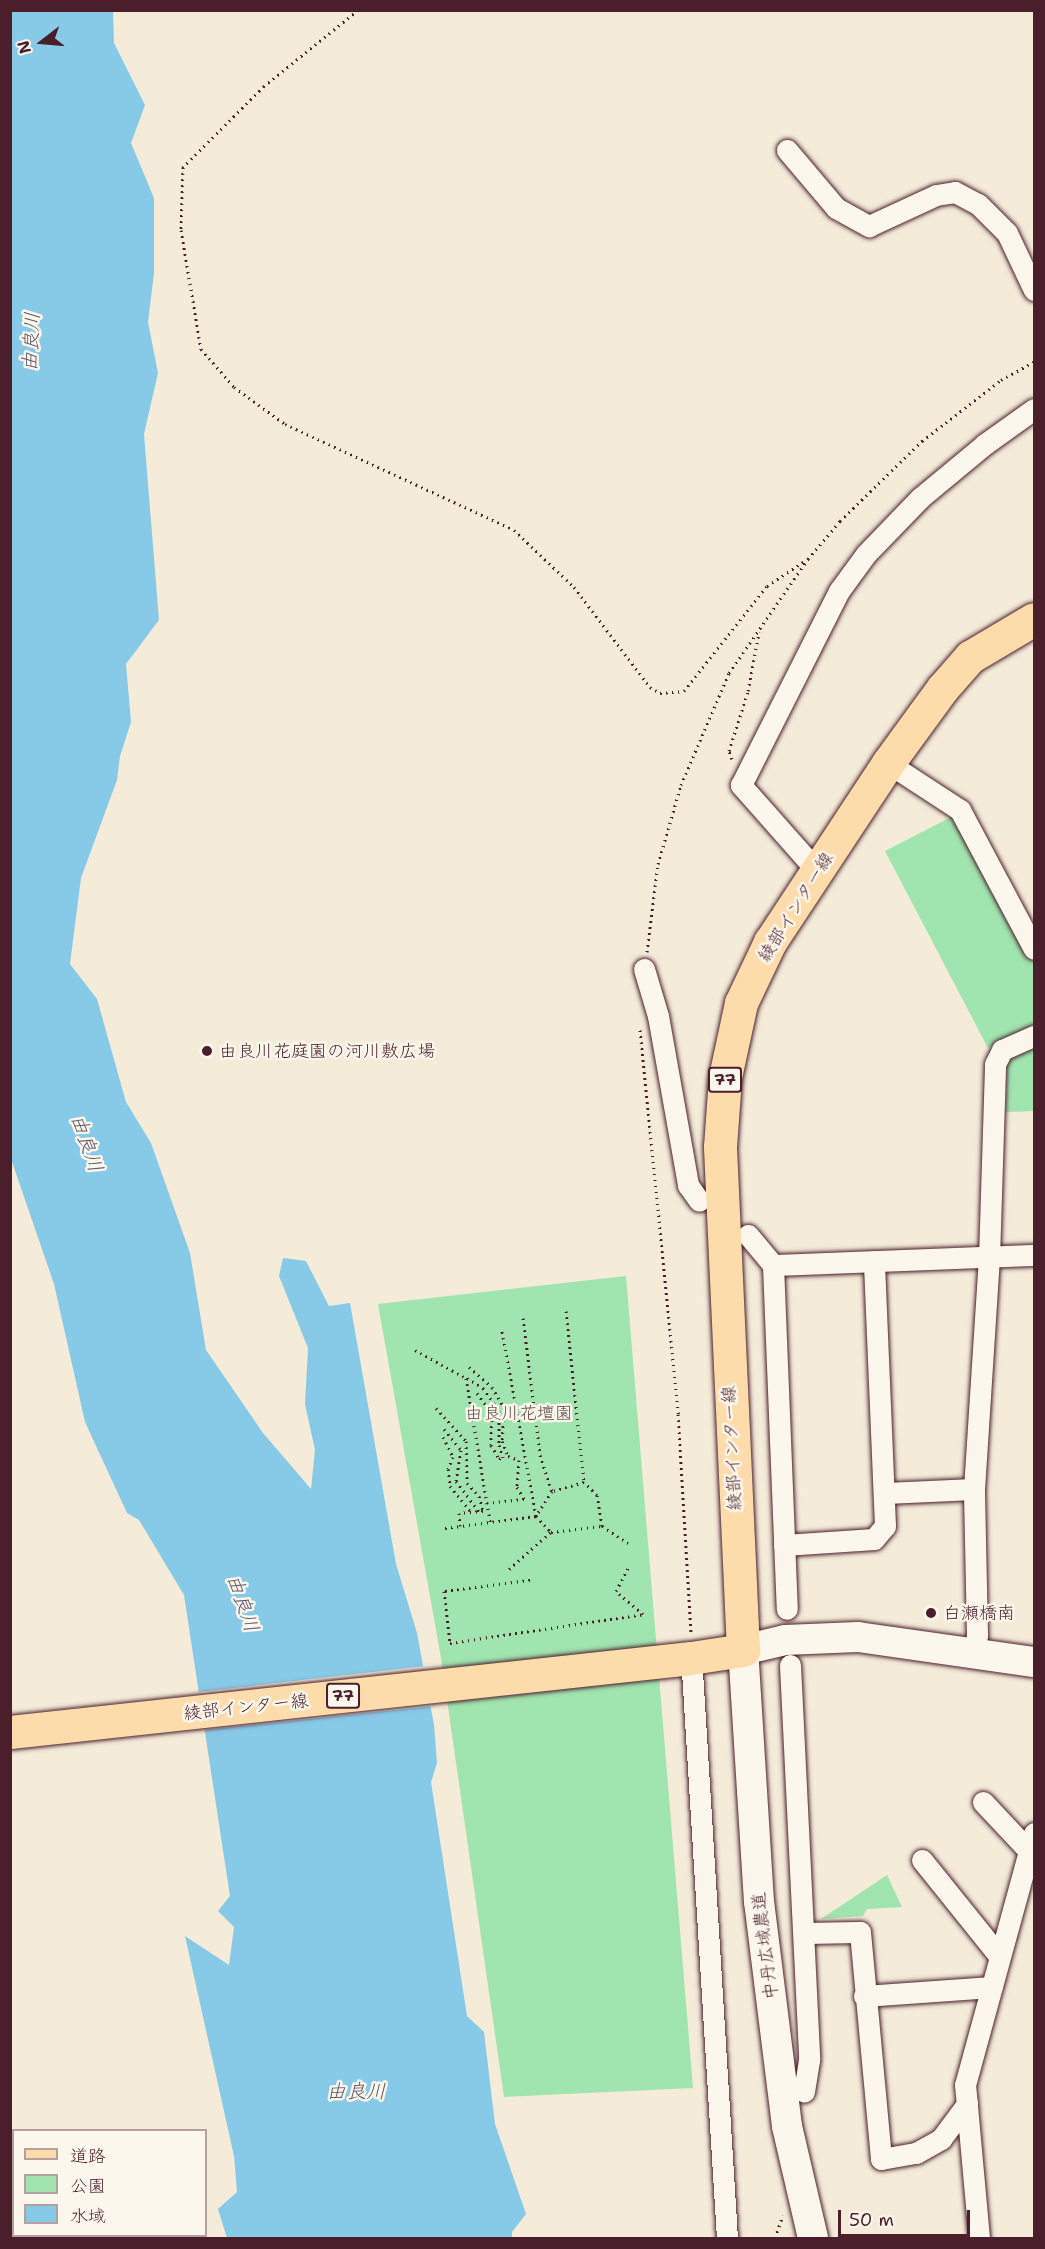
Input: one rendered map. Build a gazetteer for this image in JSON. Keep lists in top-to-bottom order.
{
  "streets": {
    "main road": ["綾部インター線", "77"],
    "street": ["中丹広域農道"]
  },
  "crossings": [
    ["綾部インター線", "中丹広域農道"]
  ],
  "water": ["由良川"],
  "parks": ["由良川花壇園"],
  "places": ["由良川花庭園の河川敷広場", "白瀬橋南"],
  "legend": ["道路", "公園", "水域"],
  "scale_bar": "50 m",
  "north": "left"
}
